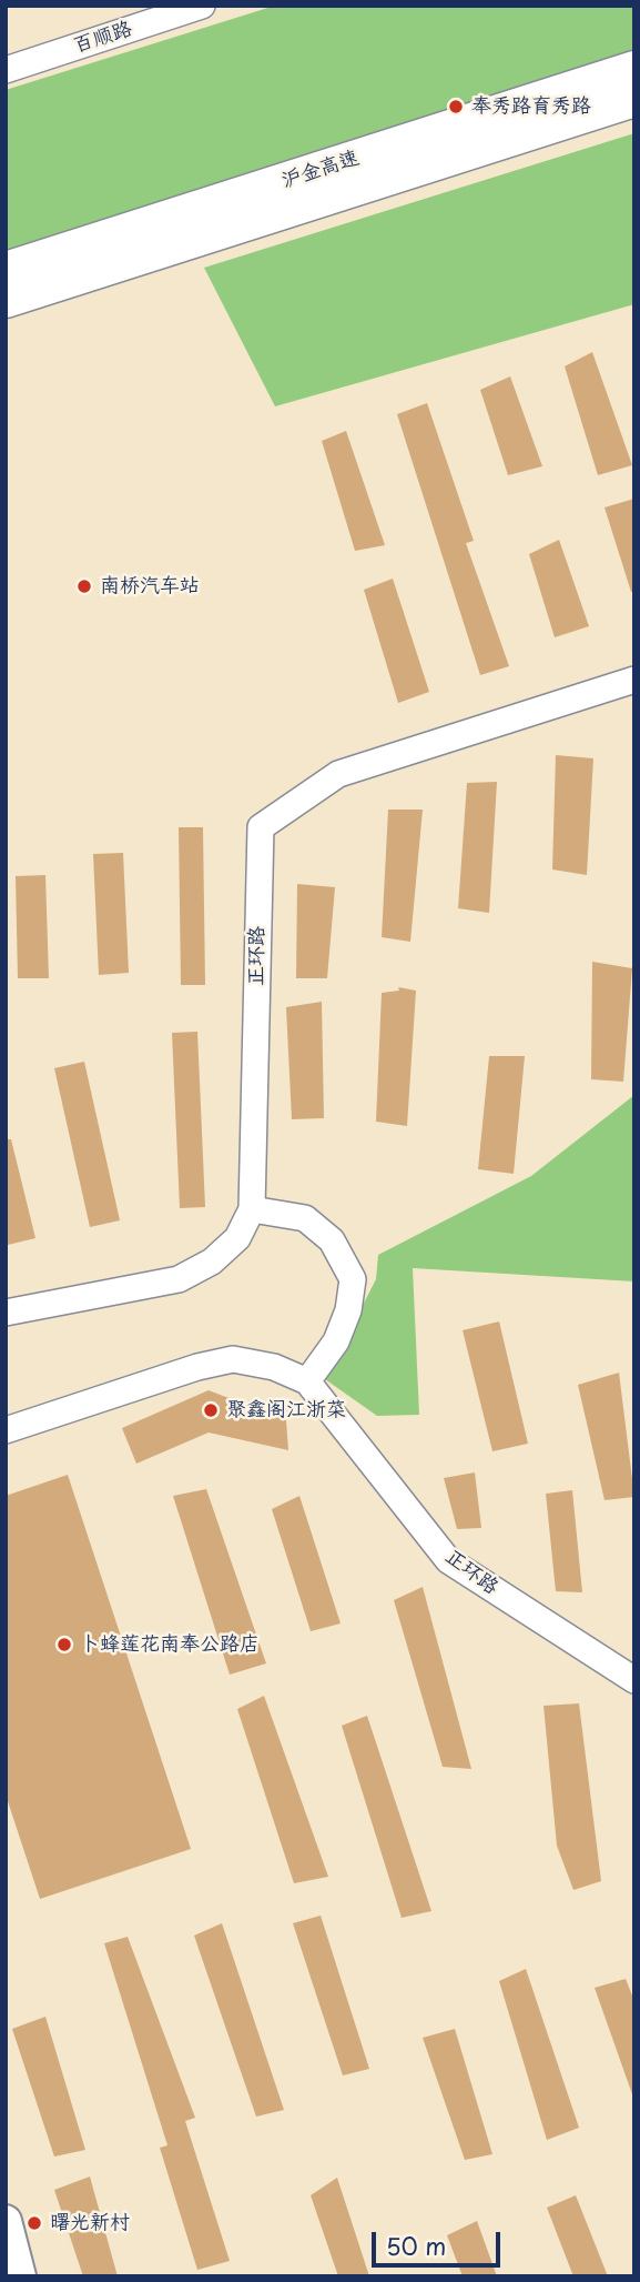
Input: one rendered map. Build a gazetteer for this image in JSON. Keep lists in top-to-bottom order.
{
  "streets": {
    "highway": ["沪金高速"],
    "street": ["百顺路", "正环路"]
  },
  "places": [
    "奉秀路育秀路",
    "南桥汽车站",
    "聚鑫阁江浙菜",
    "卜蜂莲花南奉公路店",
    "曙光新村"
  ],
  "scale_bar": "50 m"
}
